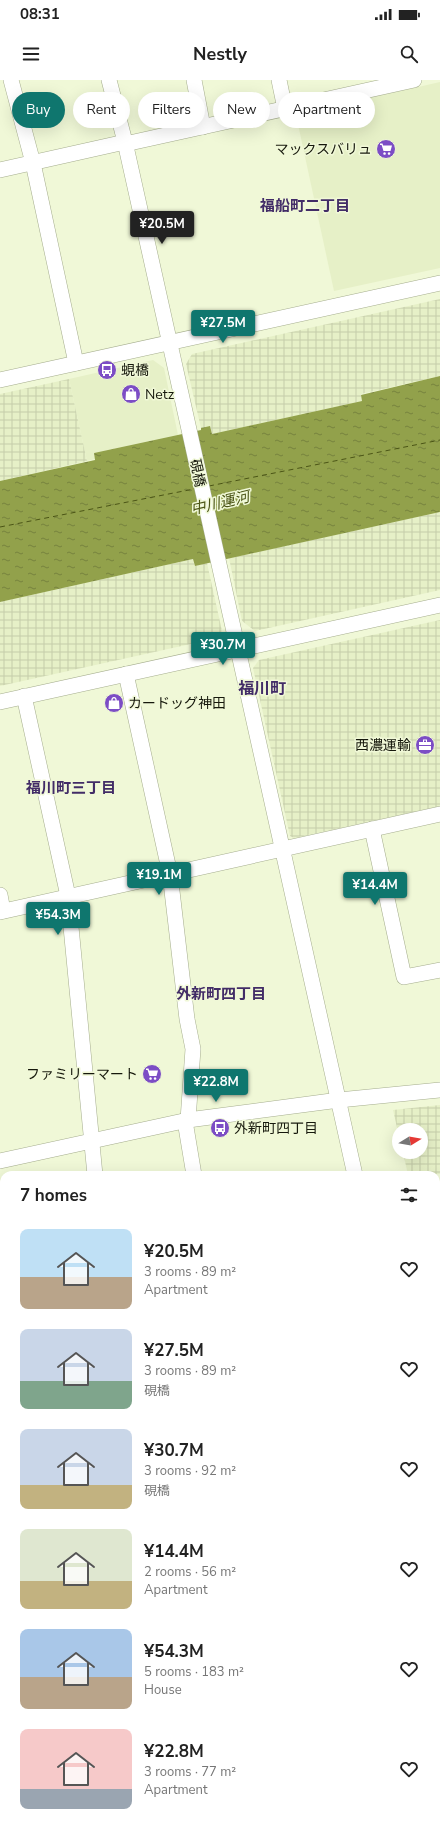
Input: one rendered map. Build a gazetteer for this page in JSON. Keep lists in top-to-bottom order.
{
  "streets": {
    "street": ["硯橋"]
  },
  "districts": [
    "福船町二丁目",
    "福川町",
    "福川町三丁目",
    "外新町四丁目"
  ],
  "water": ["中川運河"],
  "places": {
    "supermarket": ["マックスバリュ", "ファミリーマート"],
    "bus stop": ["蜆橋", "外新町四丁目"],
    "shop": ["Netz", "カードッグ神田"],
    "office": ["西濃運輸"]
  },
  "north": "right",
  "page": {
    "status": "08:31",
    "header": "Nestly",
    "chip": [
      "Buy",
      "Rent",
      "Filters",
      "New",
      "Apartment"
    ],
    "price": [
      "¥20.5M",
      "¥27.5M",
      "¥30.7M",
      "¥19.1M",
      "¥14.4M",
      "¥54.3M",
      "¥22.8M"
    ],
    "heading": "7 homes",
    "list": [
      {
        "name": "¥20.5M",
        "note": "3 rooms · 89 m² · Apartment"
      },
      {
        "name": "¥27.5M",
        "note": "3 rooms · 89 m² · 硯橋"
      },
      {
        "name": "¥30.7M",
        "note": "3 rooms · 92 m² · 硯橋"
      },
      {
        "name": "¥14.4M",
        "note": "2 rooms · 56 m² · Apartment"
      },
      {
        "name": "¥54.3M",
        "note": "5 rooms · 183 m² · House"
      },
      {
        "name": "¥22.8M",
        "note": "3 rooms · 77 m² · Apartment"
      }
    ]
  }
}
